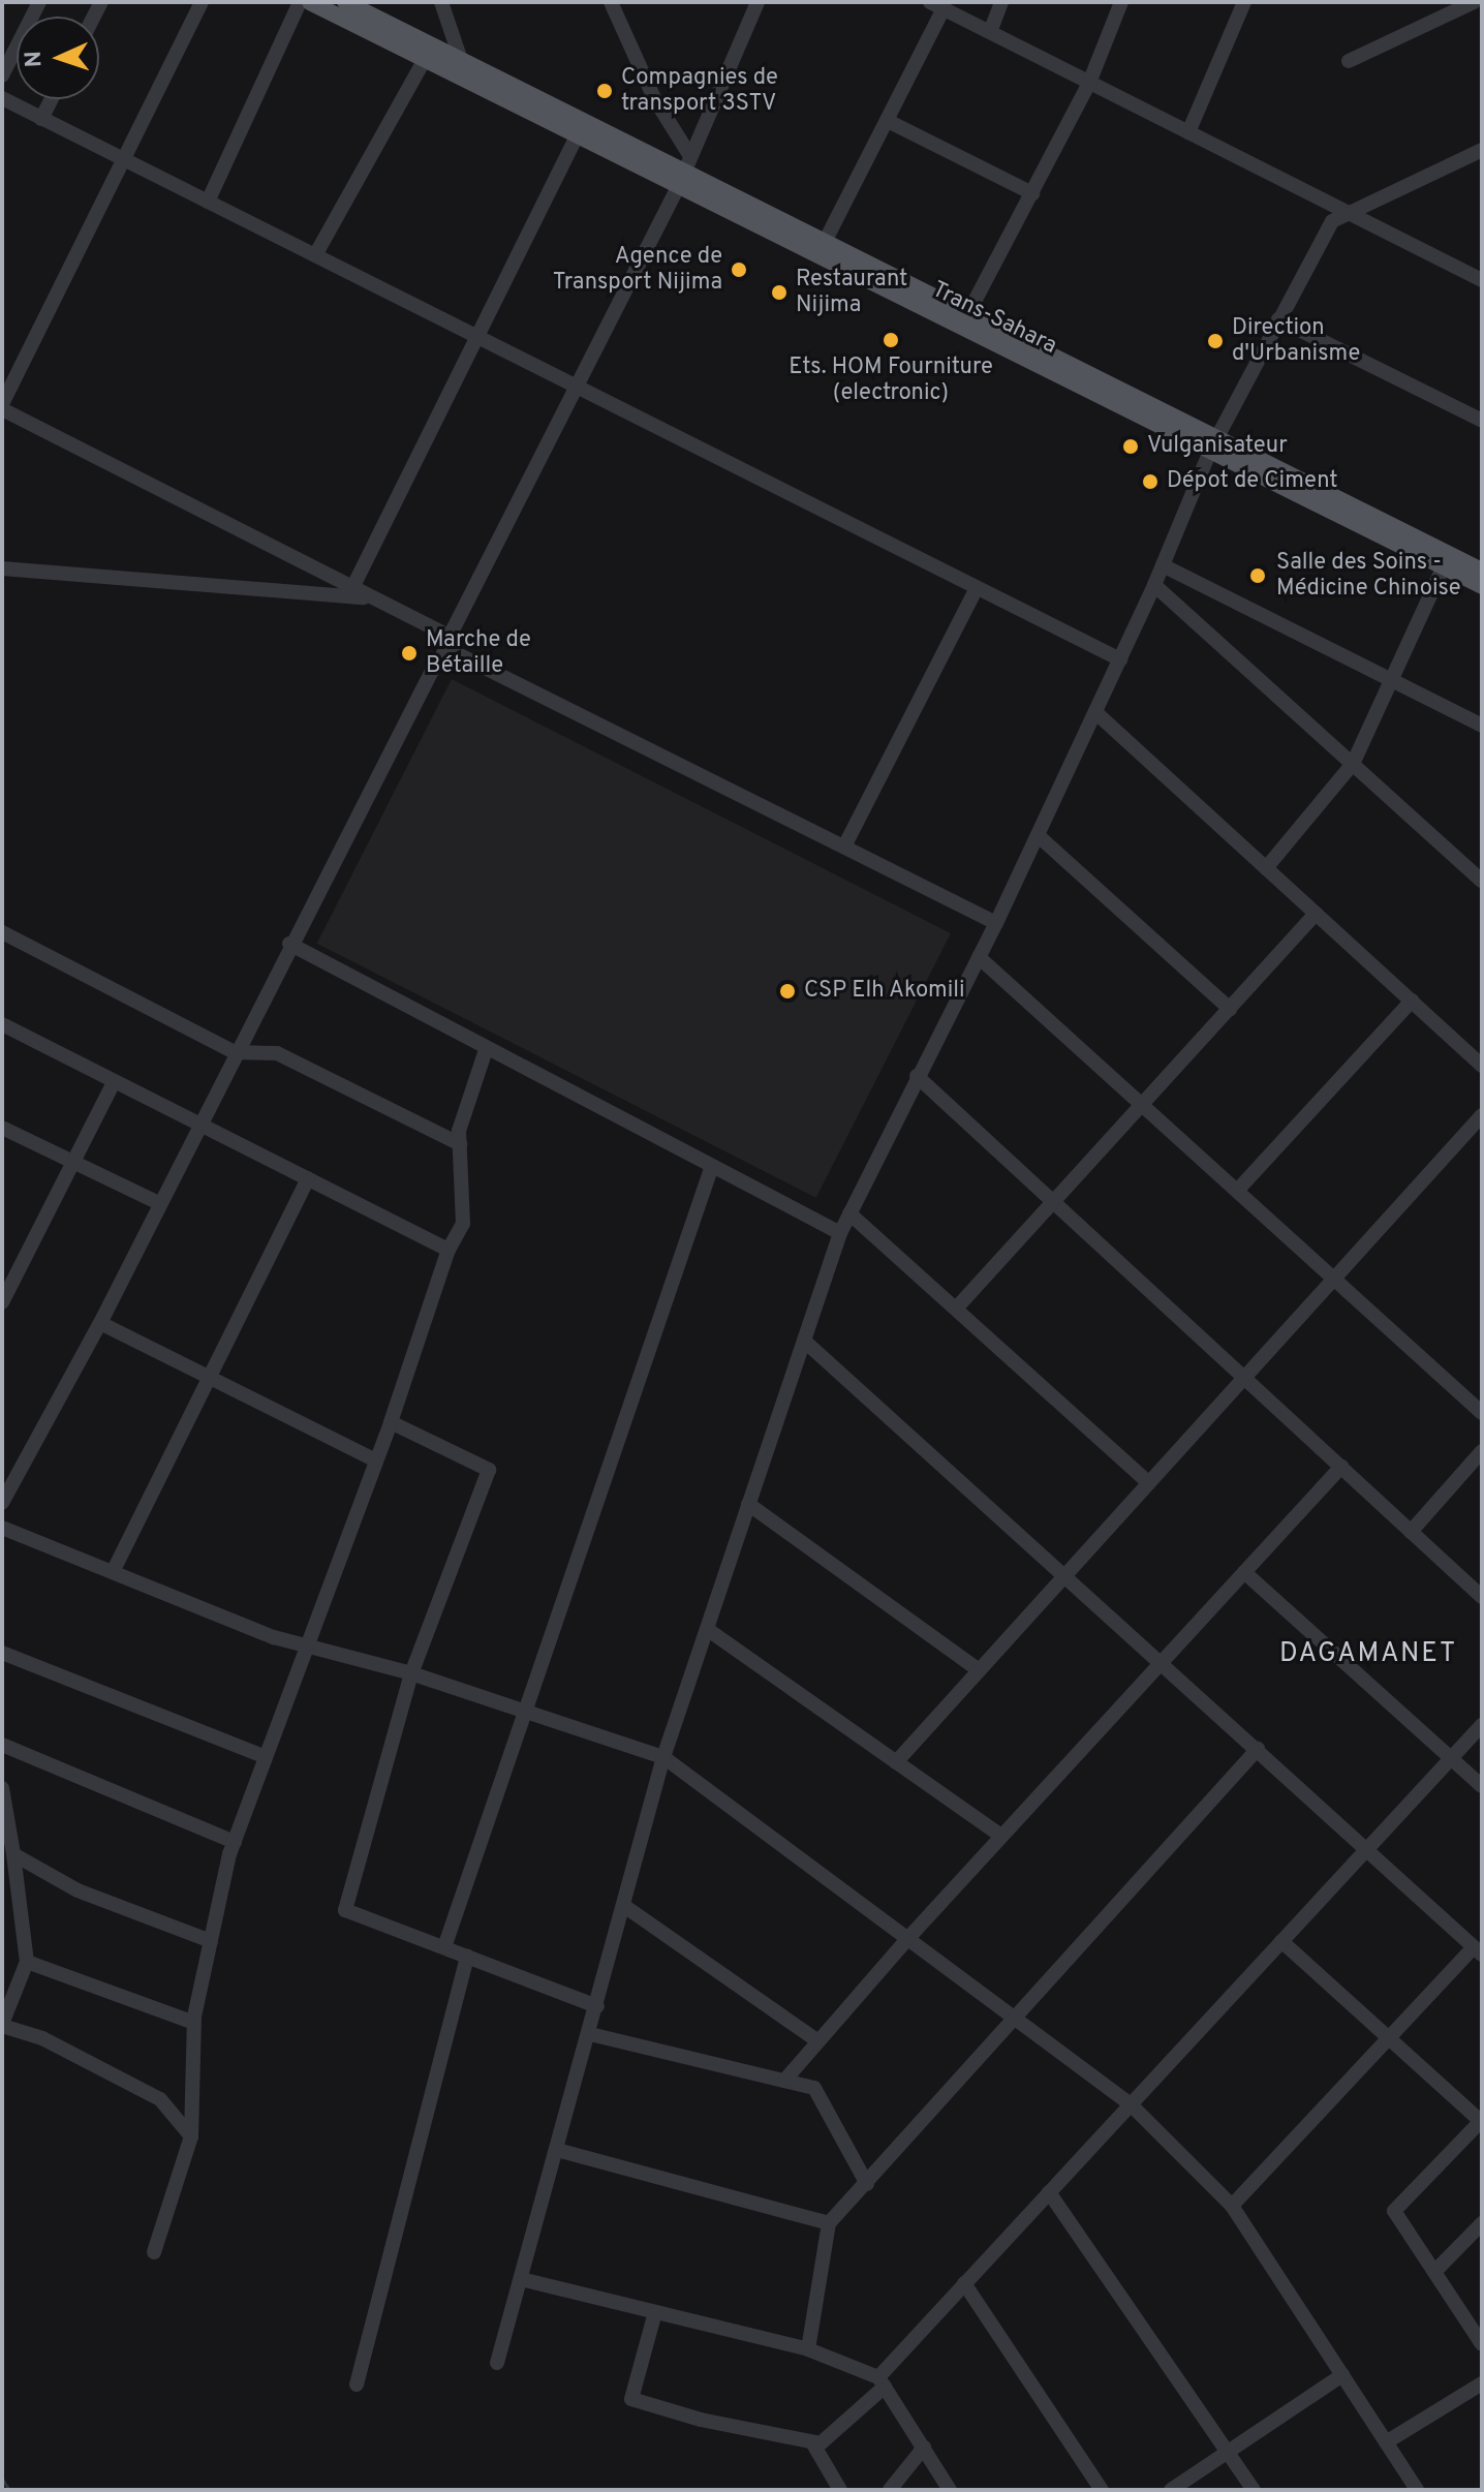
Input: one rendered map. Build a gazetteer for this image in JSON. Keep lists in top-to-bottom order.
{
  "streets": {
    "main road": ["Trans-Sahara"]
  },
  "districts": ["DAGAMANET"],
  "places": [
    "Compagnies de transport 3STV",
    "Agence de Transport Nijima",
    "Restaurant Nijima",
    "Ets. HOM Fourniture (electronic)",
    "Direction d'Urbanisme",
    "Vulganisateur",
    "Dépot de Ciment",
    "Salle des Soins - Médicine Chinoise",
    "Marche de Bétaille",
    "CSP Elh Akomili"
  ],
  "north": "left"
}
